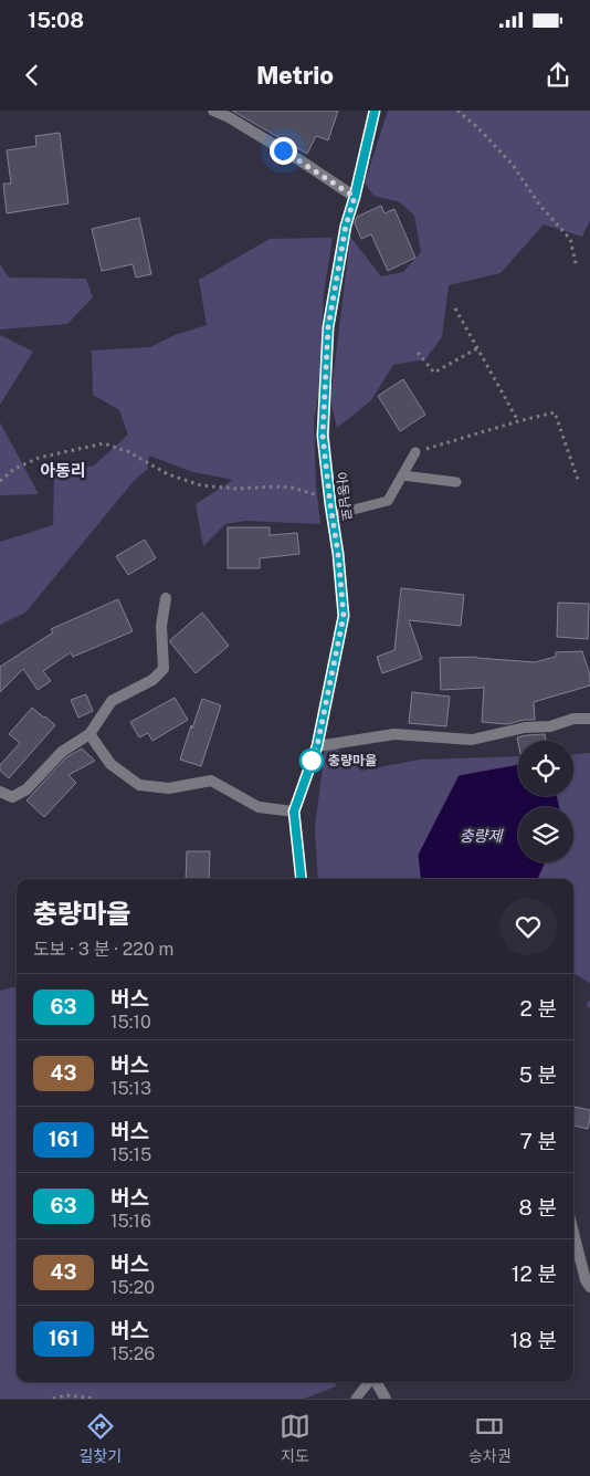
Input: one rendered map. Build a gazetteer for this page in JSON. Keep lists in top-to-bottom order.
{
  "streets": {
    "street": ["아동남로"]
  },
  "districts": ["아동리"],
  "water": ["충량제"],
  "places": ["충량마을"],
  "lines": ["bus line 63"],
  "page": {
    "status": "15:08",
    "header": "Metrio",
    "heading": ["충량마을", "도보 · 3 분 · 220 m"],
    "list": [
      {
        "mark": "63",
        "name": "버스",
        "note": "15:10",
        "value": "2 분"
      },
      {
        "mark": "43",
        "name": "버스",
        "note": "15:13",
        "value": "5 분"
      },
      {
        "mark": "161",
        "name": "버스",
        "note": "15:15",
        "value": "7 분"
      },
      {
        "mark": "63",
        "name": "버스",
        "note": "15:16",
        "value": "8 분"
      },
      {
        "mark": "43",
        "name": "버스",
        "note": "15:20",
        "value": "12 분"
      },
      {
        "mark": "161",
        "name": "버스",
        "note": "15:26",
        "value": "18 분"
      }
    ],
    "tabs": ["길찾기", "지도", "승차권"]
  }
}
